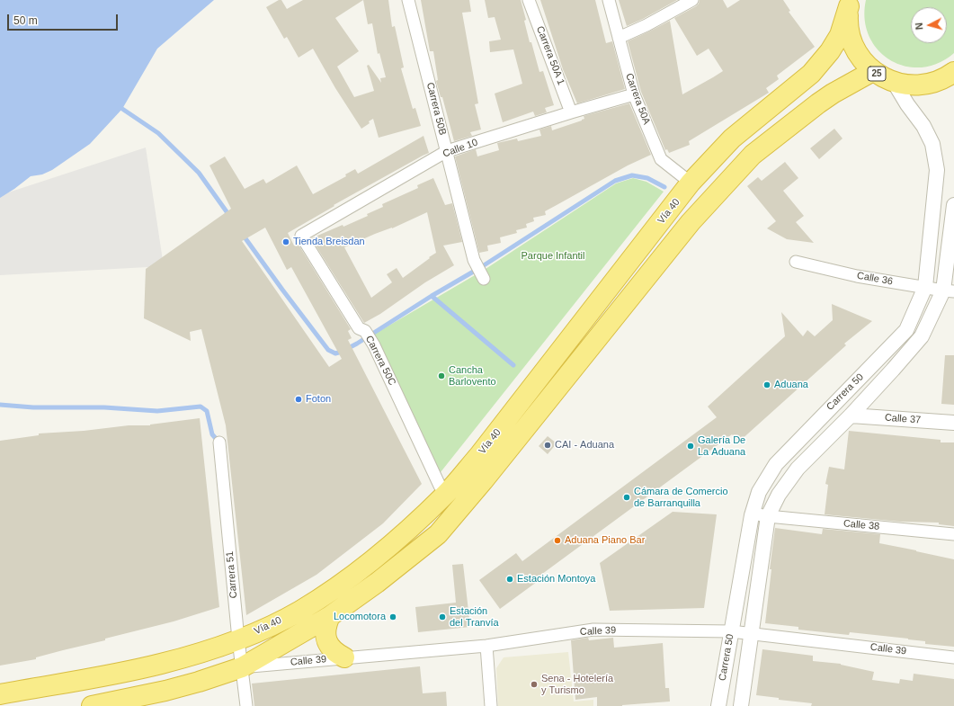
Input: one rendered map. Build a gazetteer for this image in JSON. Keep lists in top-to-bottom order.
{
  "streets": {
    "highway": ["25", "Vía 40"],
    "street": [
      "Carrera 50A 1",
      "Carrera 50A",
      "Carrera 50B",
      "Calle 10",
      "Calle 36",
      "Carrera 50C",
      "Carrera 50",
      "Calle 37",
      "Calle 38",
      "Carrera 51",
      "Calle 39"
    ]
  },
  "crossings": [
    ["Carrera 50A 1", "Calle 10"],
    ["25", "Vía 40"],
    ["25", "Carrera 50"],
    ["Carrera 50A", "Calle 10"],
    ["Carrera 50A", "Vía 40"],
    ["Carrera 50B", "Calle 10"],
    ["Calle 10", "Carrera 50C"],
    ["Vía 40", "Carrera 50C"],
    ["Vía 40", "Carrera 51"],
    ["Vía 40", "Calle 39"],
    ["Calle 36", "Carrera 50"],
    ["Carrera 50", "Calle 37"],
    ["Carrera 50", "Calle 38"],
    ["Carrera 50", "Calle 39"],
    ["Carrera 51", "Calle 39"]
  ],
  "parks": ["Parque Infantil"],
  "places": [
    "Tienda Breisdan",
    "Cancha Barlovento",
    "Aduana",
    "Foton",
    "CAI - Aduana",
    "Galería De La Aduana",
    "Cámara de Comercio de Barranquilla",
    "Aduana Piano Bar",
    "Estación Montoya",
    "Locomotora",
    "Estación del Tranvía",
    "Sena - Hotelería y Turismo"
  ],
  "scale_bar": "50 m",
  "north": "left"
}
